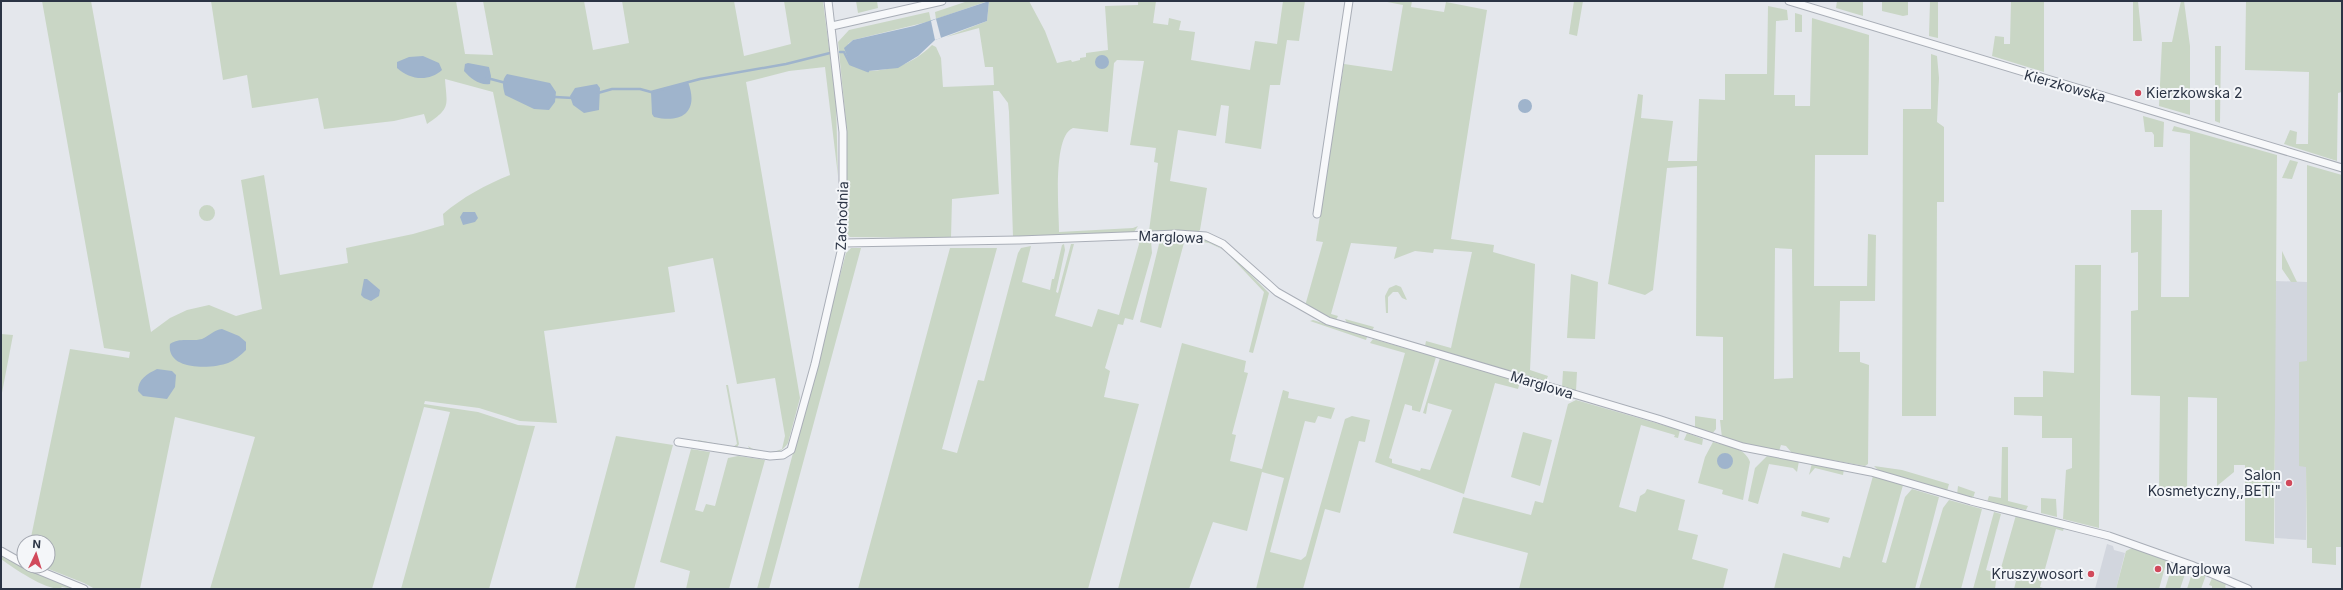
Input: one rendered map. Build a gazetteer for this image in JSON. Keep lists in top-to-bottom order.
{
  "streets": {
    "street": ["Kierzkowska", "Zachodnia", "Marglowa"]
  },
  "crossings": [
    ["Zachodnia", "Marglowa"]
  ],
  "places": [
    "Kierzkowska 2",
    "Salon Kosmetyczny,,BETI\"",
    "Marglowa",
    "Kruszywosort"
  ],
  "north": "top"
}
